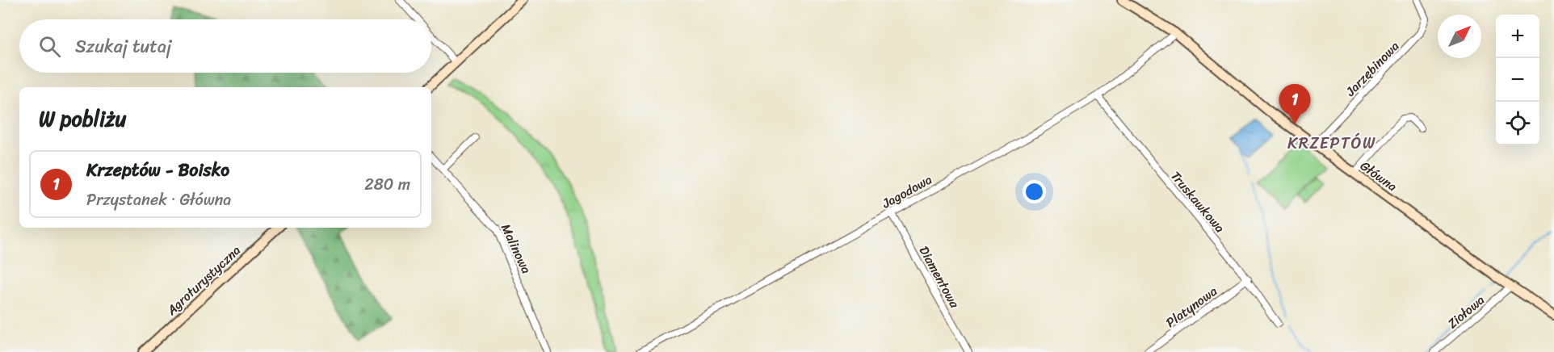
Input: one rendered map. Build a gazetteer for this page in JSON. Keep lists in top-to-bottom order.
{
  "streets": {
    "street": [
      "Jarzębinowa",
      "Główna",
      "Jagodowa",
      "Truskawkowa",
      "Malinowa",
      "Diamentowa",
      "Agroturystyczna",
      "Platynowa",
      "Ziołowa"
    ]
  },
  "crossings": [
    ["Jarzębinowa", "Główna"],
    ["Główna", "Jagodowa"],
    ["Główna", "Ziołowa"],
    ["Jagodowa", "Truskawkowa"],
    ["Jagodowa", "Diamentowa"],
    ["Truskawkowa", "Platynowa"]
  ],
  "districts": ["KRZEPTÓW"],
  "north": "top right",
  "page": {
    "map_buttons": ["+", "−"],
    "search": "Szukaj tutaj",
    "pins": "1",
    "heading": "W pobliżu",
    "list": [
      {
        "mark": "1",
        "name": "Krzeptów - Boisko",
        "note": "Przystanek · Główna",
        "value": "280 m"
      }
    ]
  }
}
